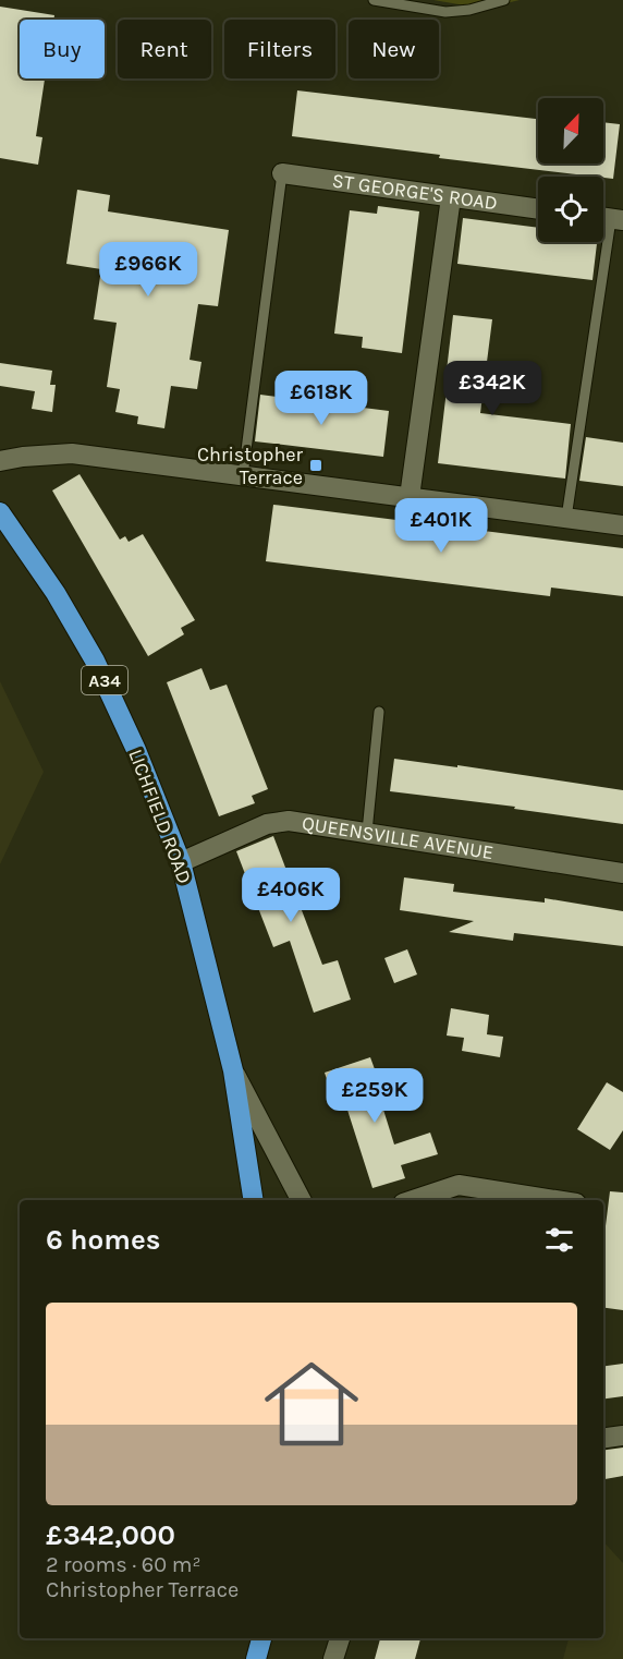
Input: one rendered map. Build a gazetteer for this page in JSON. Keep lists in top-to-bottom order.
{
  "streets": {
    "highway": ["A34", "LICHFIELD ROAD"],
    "street": ["ST GEORGE'S ROAD", "QUEENSVILLE AVENUE"]
  },
  "crossings": [
    ["LICHFIELD ROAD", "QUEENSVILLE AVENUE"]
  ],
  "places": {
    "transit": ["Christopher Terrace"]
  },
  "north": "top right",
  "page": {
    "chip": [
      "Buy",
      "Rent",
      "Filters",
      "New"
    ],
    "price": [
      "£966K",
      "£342K",
      "£618K",
      "£401K",
      "£406K",
      "£259K"
    ],
    "heading": "6 homes",
    "list": [
      {
        "name": "£342,000",
        "note": "2 rooms · 60 m² · Christopher Terrace"
      }
    ]
  }
}
